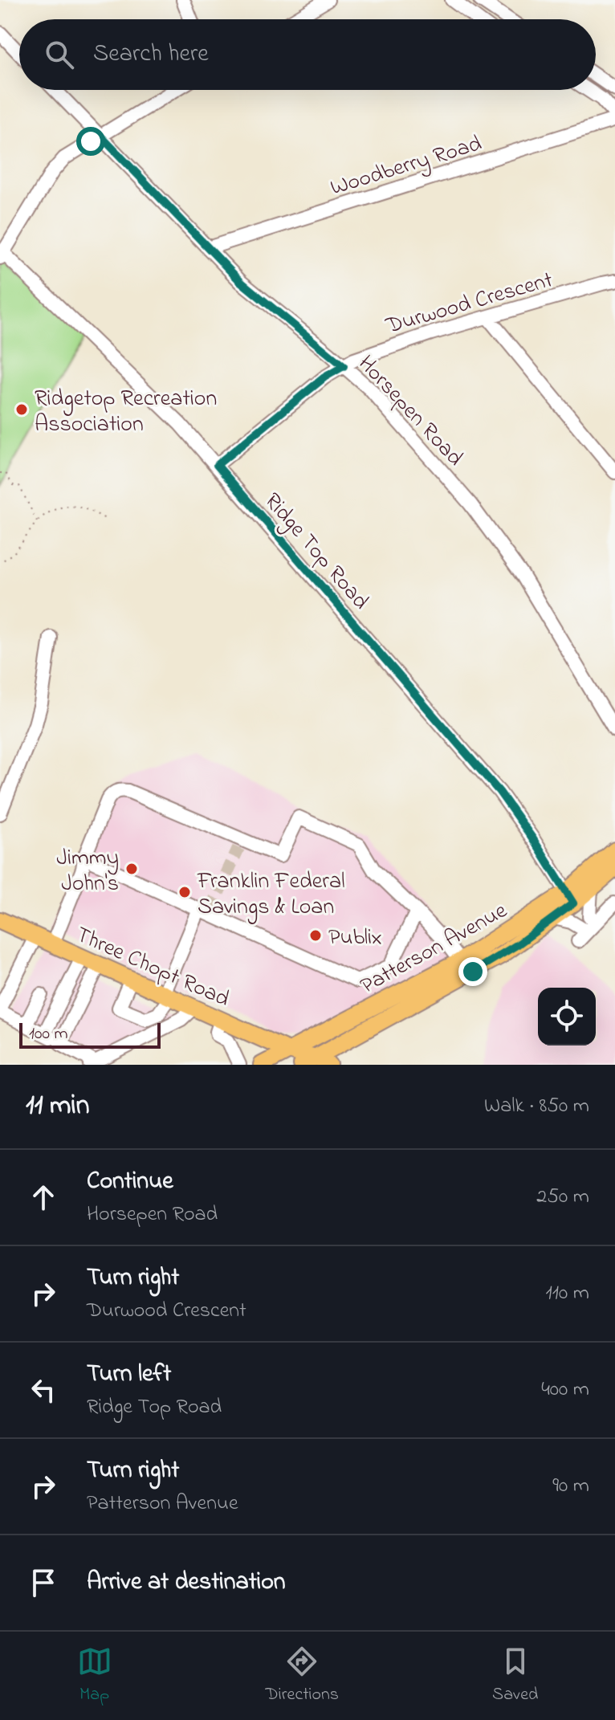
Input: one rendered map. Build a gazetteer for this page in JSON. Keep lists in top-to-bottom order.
{
  "streets": {
    "main road": ["Patterson Avenue", "Three Chopt Road"],
    "street": [
      "Woodberry Road",
      "Durwood Crescent",
      "Horsepen Road",
      "Ridge Top Road"
    ]
  },
  "crossings": [
    ["Woodberry Road", "Horsepen Road"],
    ["Durwood Crescent", "Horsepen Road"],
    ["Durwood Crescent", "Ridge Top Road"],
    ["Ridge Top Road", "Patterson Avenue"],
    ["Patterson Avenue", "Three Chopt Road"]
  ],
  "places": [
    "Ridgetop Recreation Association",
    "Jimmy John's",
    "Franklin Federal Savings & Loan",
    "Publix"
  ],
  "scale_bar": "100 m",
  "page": {
    "search": "Search here",
    "scale": "100 m",
    "heading": ["11 min", "Walk · 850 m"],
    "list": [
      ["Continue", "Horsepen Road", "250 m"],
      ["Turn right", "Durwood Crescent", "110 m"],
      ["Turn left", "Ridge Top Road", "400 m"],
      ["Turn right", "Patterson Avenue", "90 m"],
      "Arrive at destination"
    ],
    "nav": ["Map", "Directions", "Saved"]
  }
}
